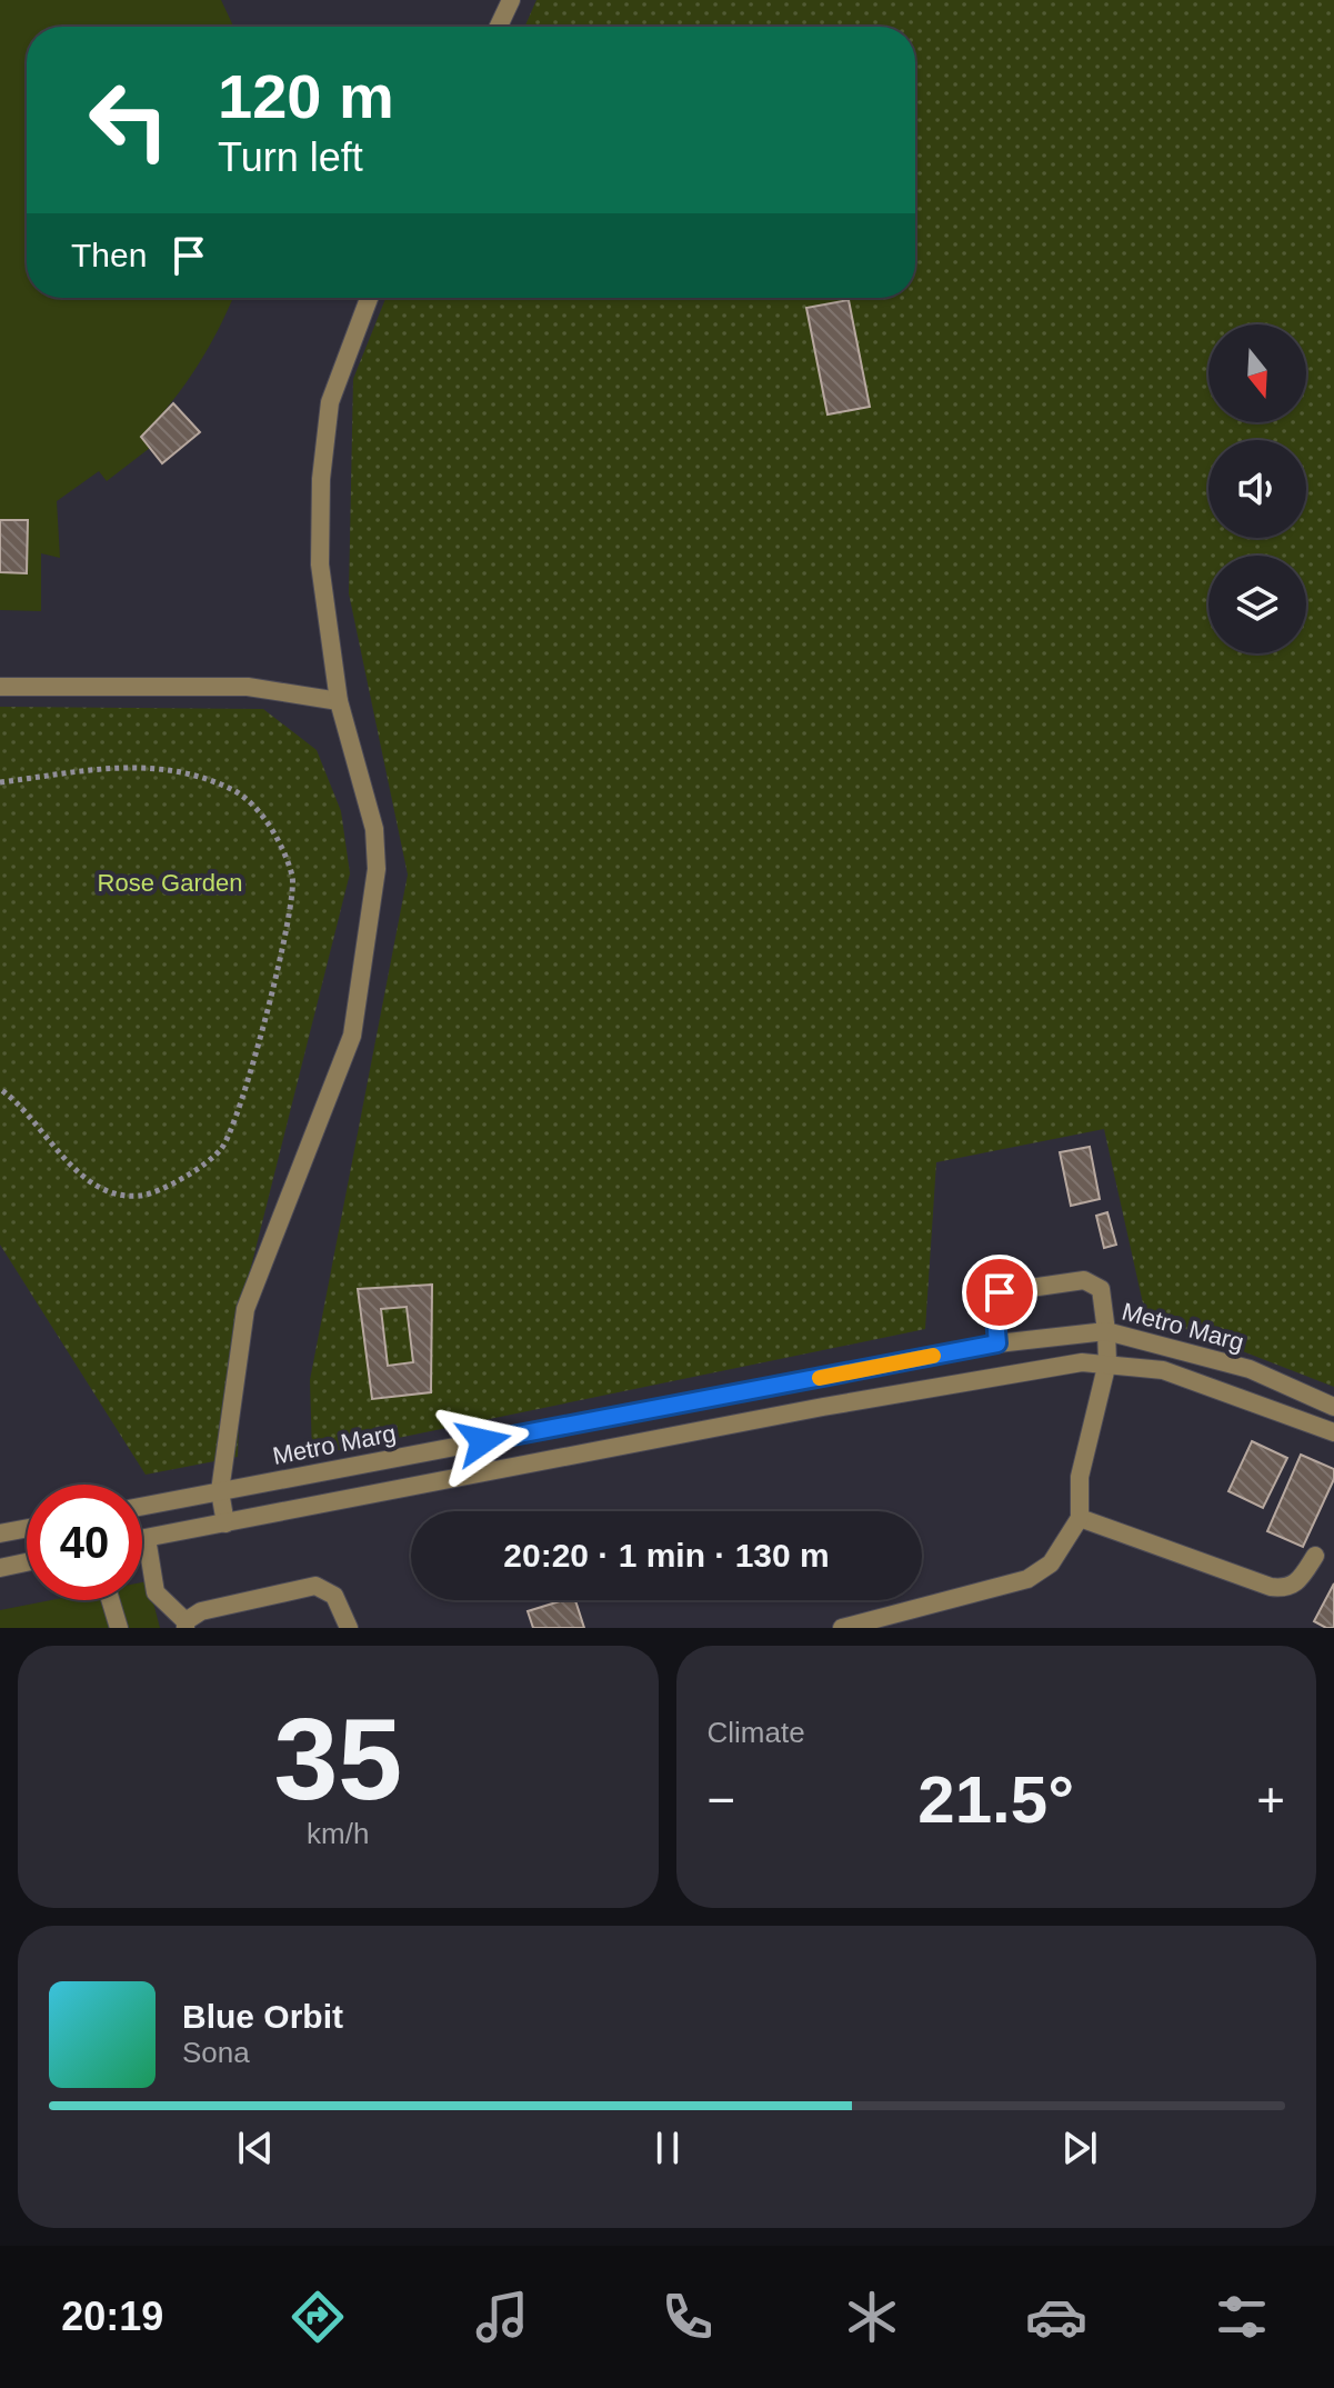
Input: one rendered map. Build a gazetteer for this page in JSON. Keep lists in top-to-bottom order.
{
  "streets": {
    "street": ["Metro Marg"]
  },
  "parks": ["Rose Garden"],
  "north": "bottom",
  "page": {
    "turn": ["120 m", "Turn left"],
    "then": "Then",
    "limit": "40",
    "trip": "20:20 · 1 min · 130 m",
    "tile": [
      ["35", "km/h"],
      "Climate"
    ],
    "heat": ["−", "21.5°", "+"],
    "song": ["Blue Orbit", "Sona"],
    "tabs": "20:19"
  }
}
